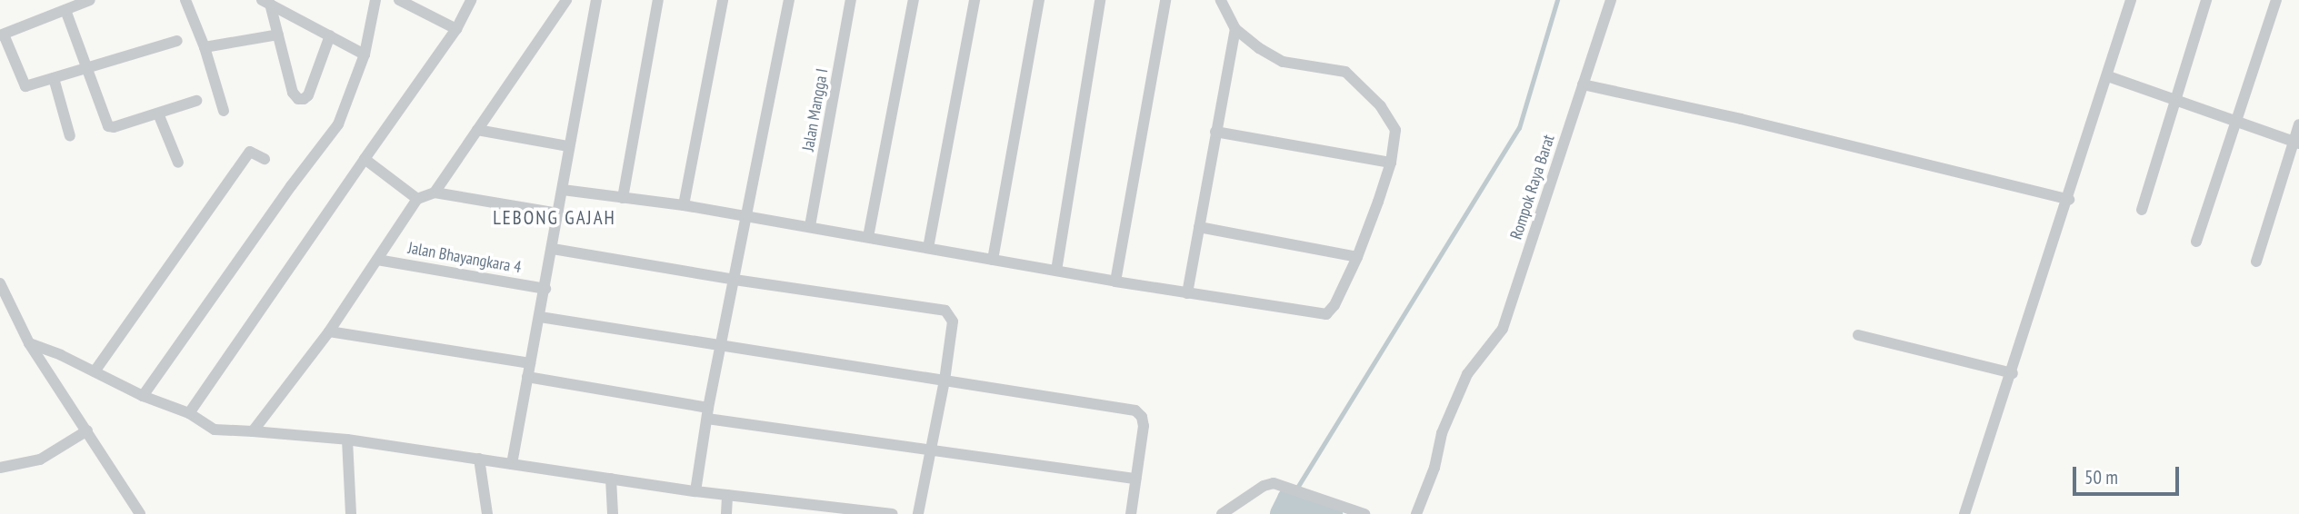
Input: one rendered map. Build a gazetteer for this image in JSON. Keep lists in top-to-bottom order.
{
  "streets": {
    "street": ["Jalan Mangga I", "Rompok Raya Barat", "Jalan Bhayangkara 4"]
  },
  "districts": ["LEBONG GAJAH"],
  "scale_bar": "50 m"
}
